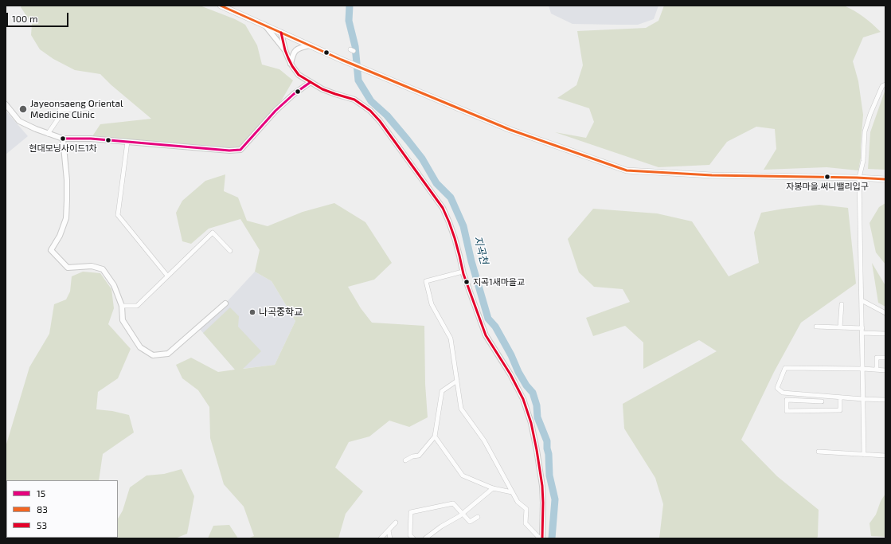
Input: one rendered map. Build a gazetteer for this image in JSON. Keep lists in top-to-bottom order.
{
  "water": ["지곡천"],
  "places": [
    "Jayeonsaeng Oriental Medicine Clinic",
    "현대모닝사이드1차",
    "자봉마을.써니밸리입구",
    "지곡1새마을교",
    "나곡중학교"
  ],
  "lines": ["transit line 83", "transit line 53", "transit line 15"],
  "legend": ["15", "83", "53"],
  "scale_bar": "100 m"
}
